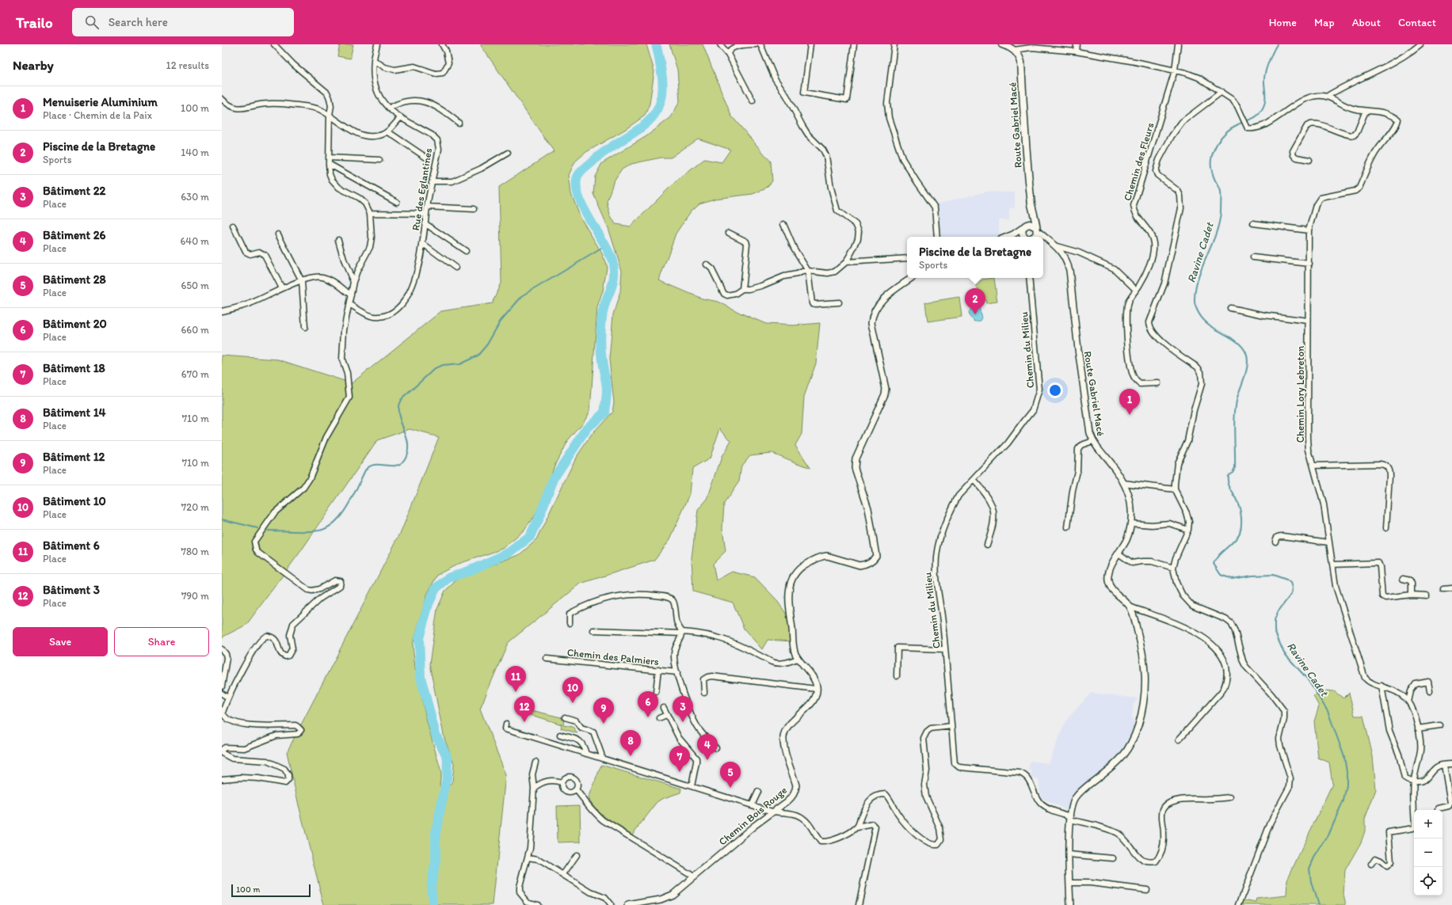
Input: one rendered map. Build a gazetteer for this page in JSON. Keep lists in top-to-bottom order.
{
  "streets": {
    "main road": ["Route Gabriel Macé"],
    "street": [
      "Chemin des Fleurs",
      "Rue des Eglantines",
      "Chemin du Milieu",
      "Chemin Lory Lebreton",
      "Chemin des Palmiers",
      "Chemin Bois Rouge"
    ]
  },
  "crossings": [
    ["Route Gabriel Macé", "Chemin du Milieu"]
  ],
  "water": ["Ravine Cadet"],
  "scale_bar": "100 m",
  "page": {
    "header": "Trailo",
    "search": "Search here",
    "nav": [
      "Home",
      "Map",
      "About",
      "Contact"
    ],
    "heading": ["Nearby", "12 results"],
    "list": [
      {
        "mark": "1",
        "name": "Menuiserie Aluminium",
        "note": "Place · Chemin de la Paix",
        "value": "100 m"
      },
      {
        "mark": "2",
        "name": "Piscine de la Bretagne",
        "note": "Sports",
        "value": "140 m"
      },
      {
        "mark": "3",
        "name": "Bâtiment 22",
        "note": "Place",
        "value": "630 m"
      },
      {
        "mark": "4",
        "name": "Bâtiment 26",
        "note": "Place",
        "value": "640 m"
      },
      {
        "mark": "5",
        "name": "Bâtiment 28",
        "note": "Place",
        "value": "650 m"
      },
      {
        "mark": "6",
        "name": "Bâtiment 20",
        "note": "Place",
        "value": "660 m"
      },
      {
        "mark": "7",
        "name": "Bâtiment 18",
        "note": "Place",
        "value": "670 m"
      },
      {
        "mark": "8",
        "name": "Bâtiment 14",
        "note": "Place",
        "value": "710 m"
      },
      {
        "mark": "9",
        "name": "Bâtiment 12",
        "note": "Place",
        "value": "710 m"
      },
      {
        "mark": "10",
        "name": "Bâtiment 10",
        "note": "Place",
        "value": "720 m"
      },
      {
        "mark": "11",
        "name": "Bâtiment 6",
        "note": "Place",
        "value": "780 m"
      },
      {
        "mark": "12",
        "name": "Bâtiment 3",
        "note": "Place",
        "value": "790 m"
      }
    ],
    "popup": ["Piscine de la Bretagne", "Sports"],
    "pins": [
      "2",
      "1",
      "11",
      "10",
      "6",
      "3",
      "12",
      "9",
      "8",
      "4",
      "7",
      "5"
    ],
    "buttons": ["Save", "Share"],
    "map_buttons": ["+", "−"],
    "scale": "100 m"
  }
}
